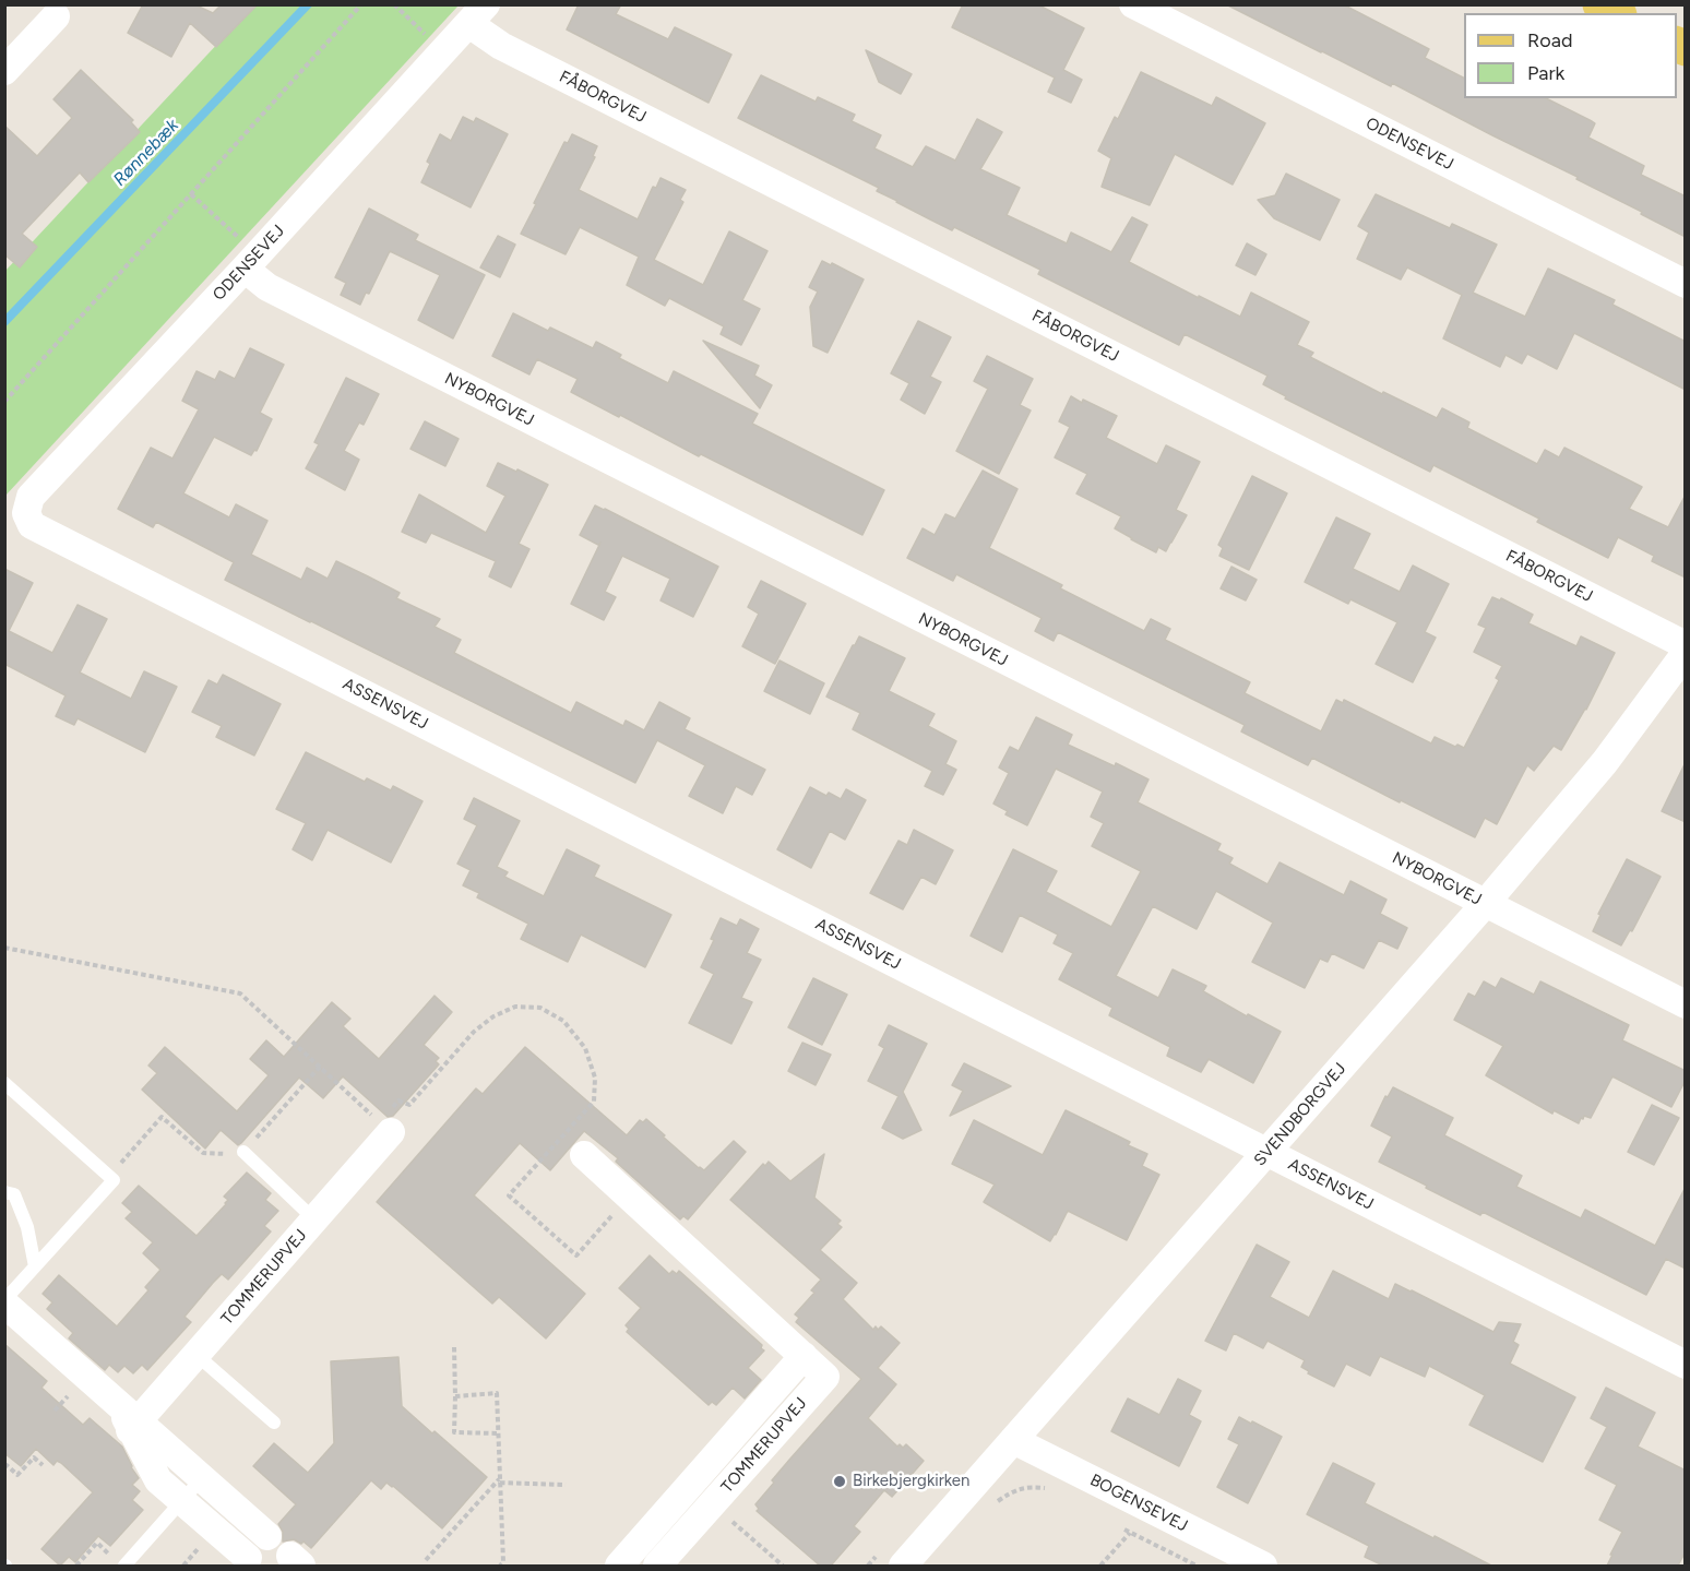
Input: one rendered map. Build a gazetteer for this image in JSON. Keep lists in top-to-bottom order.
{
  "streets": {
    "street": [
      "FÅBORGVEJ",
      "ODENSEVEJ",
      "NYBORGVEJ",
      "ASSENSVEJ",
      "SVENDBORGVEJ",
      "TOMMERUPVEJ",
      "BOGENSEVEJ"
    ]
  },
  "crossings": [
    ["FÅBORGVEJ", "ODENSEVEJ"],
    ["ODENSEVEJ", "NYBORGVEJ"],
    ["ODENSEVEJ", "ASSENSVEJ"],
    ["NYBORGVEJ", "SVENDBORGVEJ"],
    ["ASSENSVEJ", "SVENDBORGVEJ"],
    ["SVENDBORGVEJ", "BOGENSEVEJ"]
  ],
  "water": ["Rønnebæk"],
  "places": ["Birkebjergkirken"],
  "legend": ["Road", "Park"]
}
